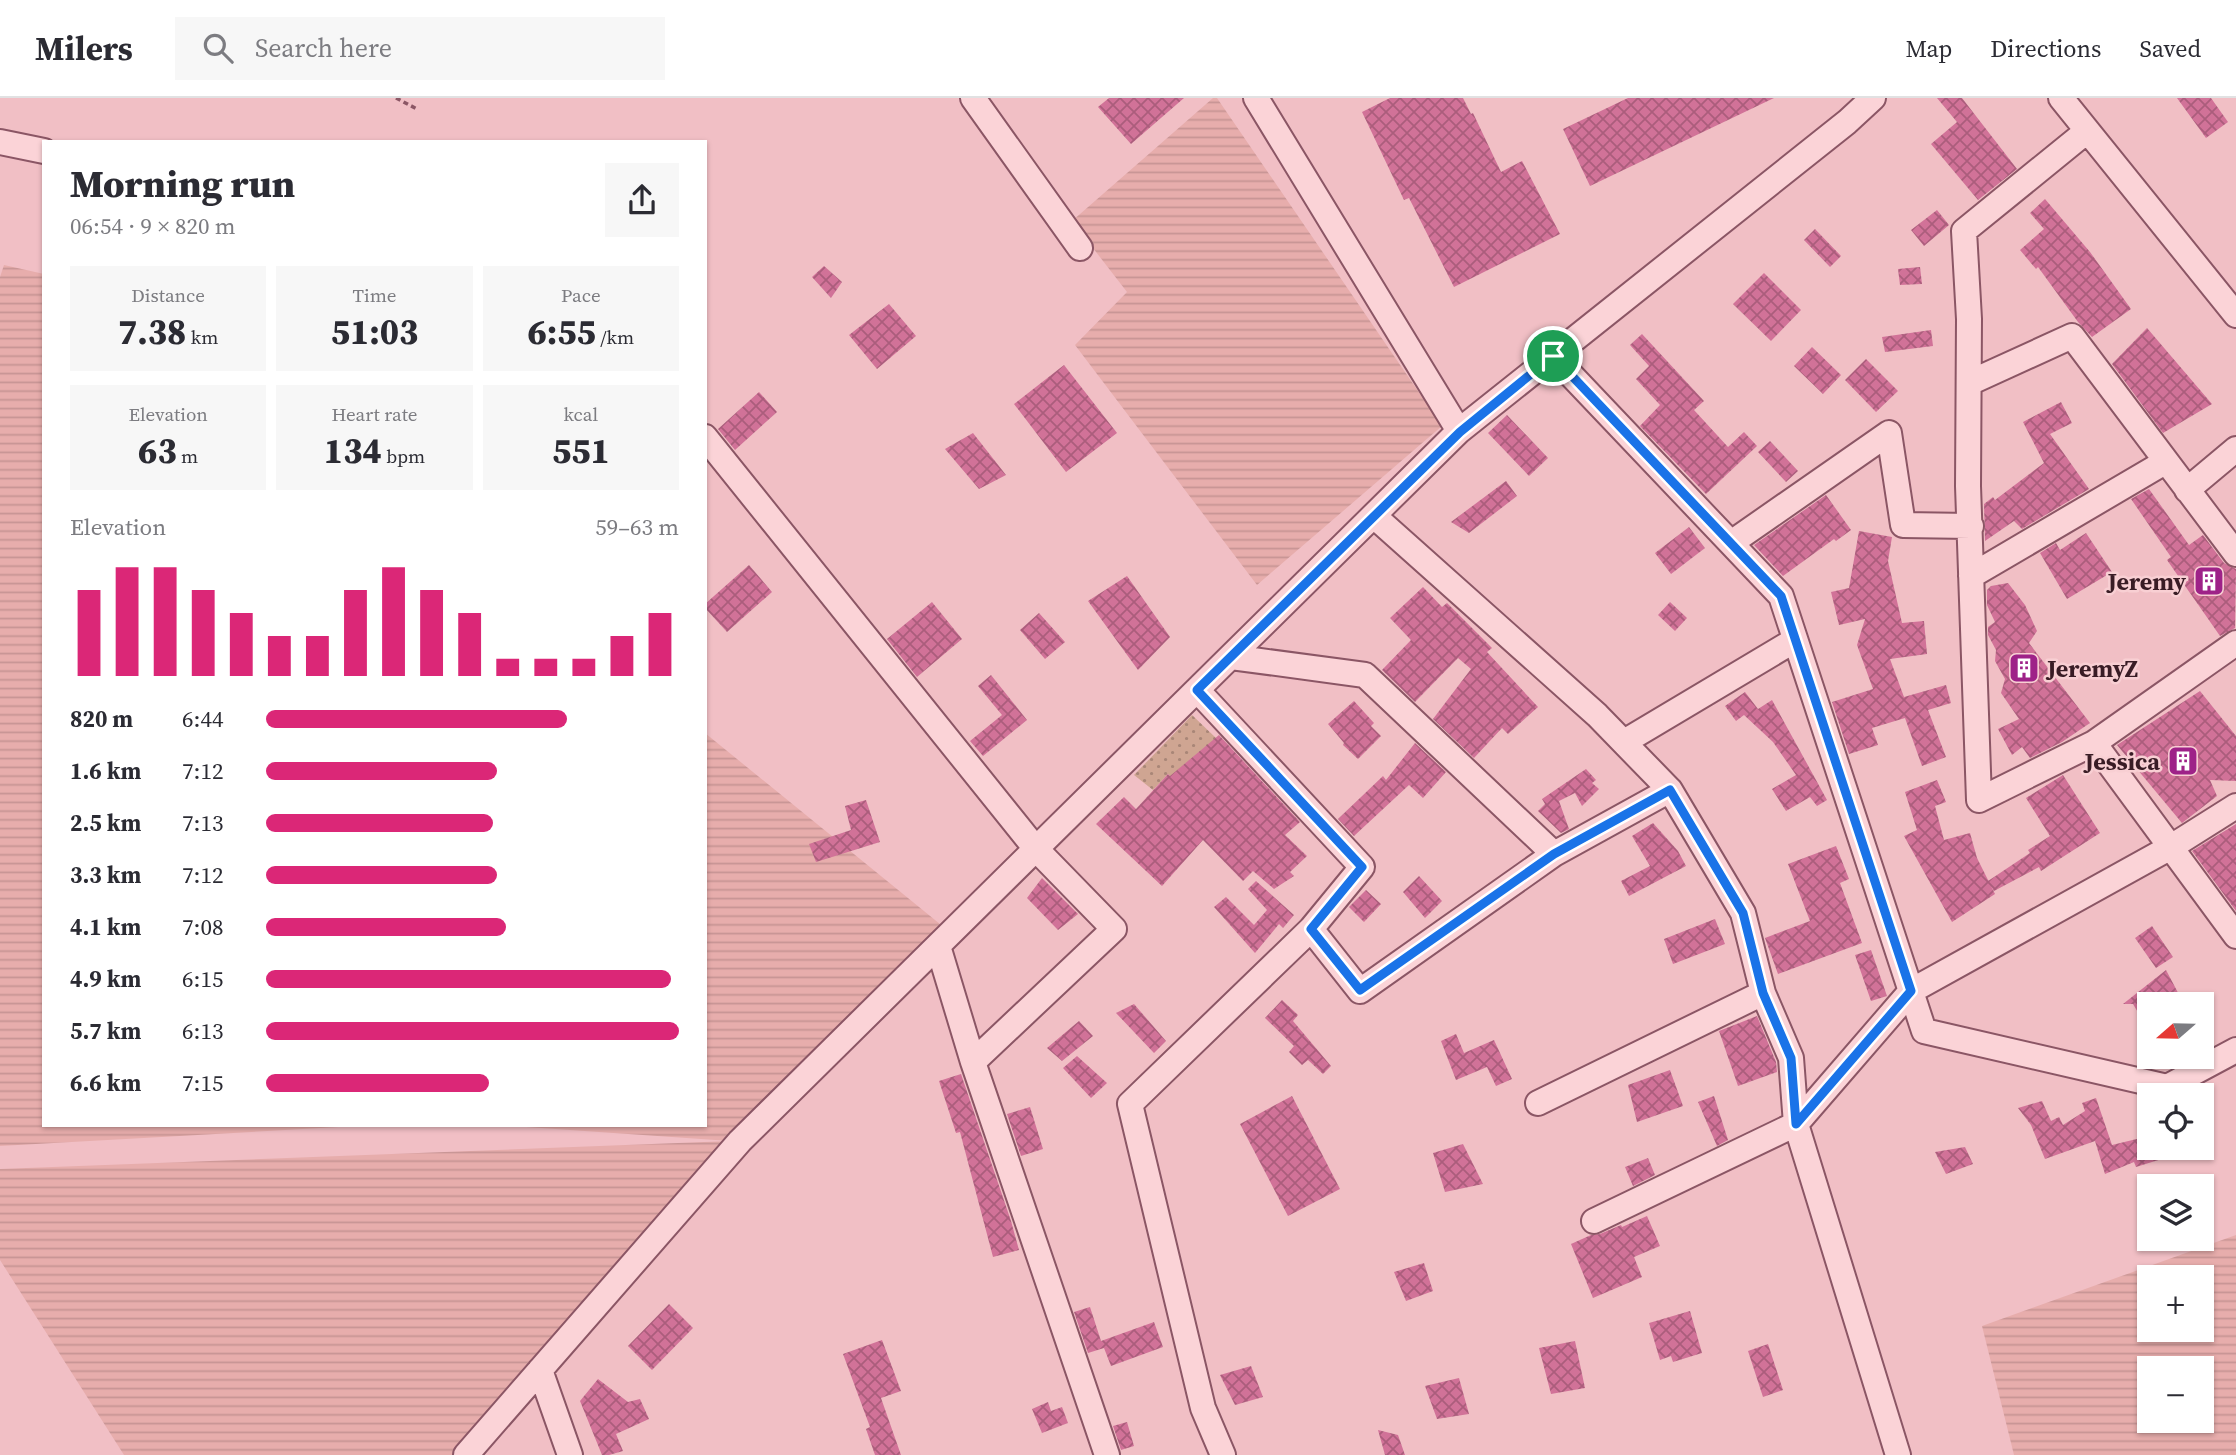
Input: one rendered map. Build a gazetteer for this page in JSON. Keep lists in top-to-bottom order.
{
  "places": {
    "building": ["Jeremy", "JeremyZ", "Jessica"]
  },
  "north": "left",
  "page": {
    "header": "Milers",
    "search": "Search here",
    "nav": ["Map", "Directions", "Saved"],
    "heading": ["Morning run", "06:54 · 9 × 820 m"],
    "stats": [
      ["Distance", "7.38 km"],
      ["Time", "51:03"],
      ["Pace", "6:55 /km"],
      ["Elevation", "63 m"],
      ["Heart rate", "134 bpm"],
      ["kcal", "551"]
    ],
    "chart": ["Elevation", "59–63 m"],
    "list": [
      {
        "name": "820 m",
        "note": "6:44"
      },
      {
        "name": "1.6 km",
        "note": "7:12"
      },
      {
        "name": "2.5 km",
        "note": "7:13"
      },
      {
        "name": "3.3 km",
        "note": "7:12"
      },
      {
        "name": "4.1 km",
        "note": "7:08"
      },
      {
        "name": "4.9 km",
        "note": "6:15"
      },
      {
        "name": "5.7 km",
        "note": "6:13"
      },
      {
        "name": "6.6 km",
        "note": "7:15"
      }
    ],
    "map_buttons": ["+", "−"]
  }
}
